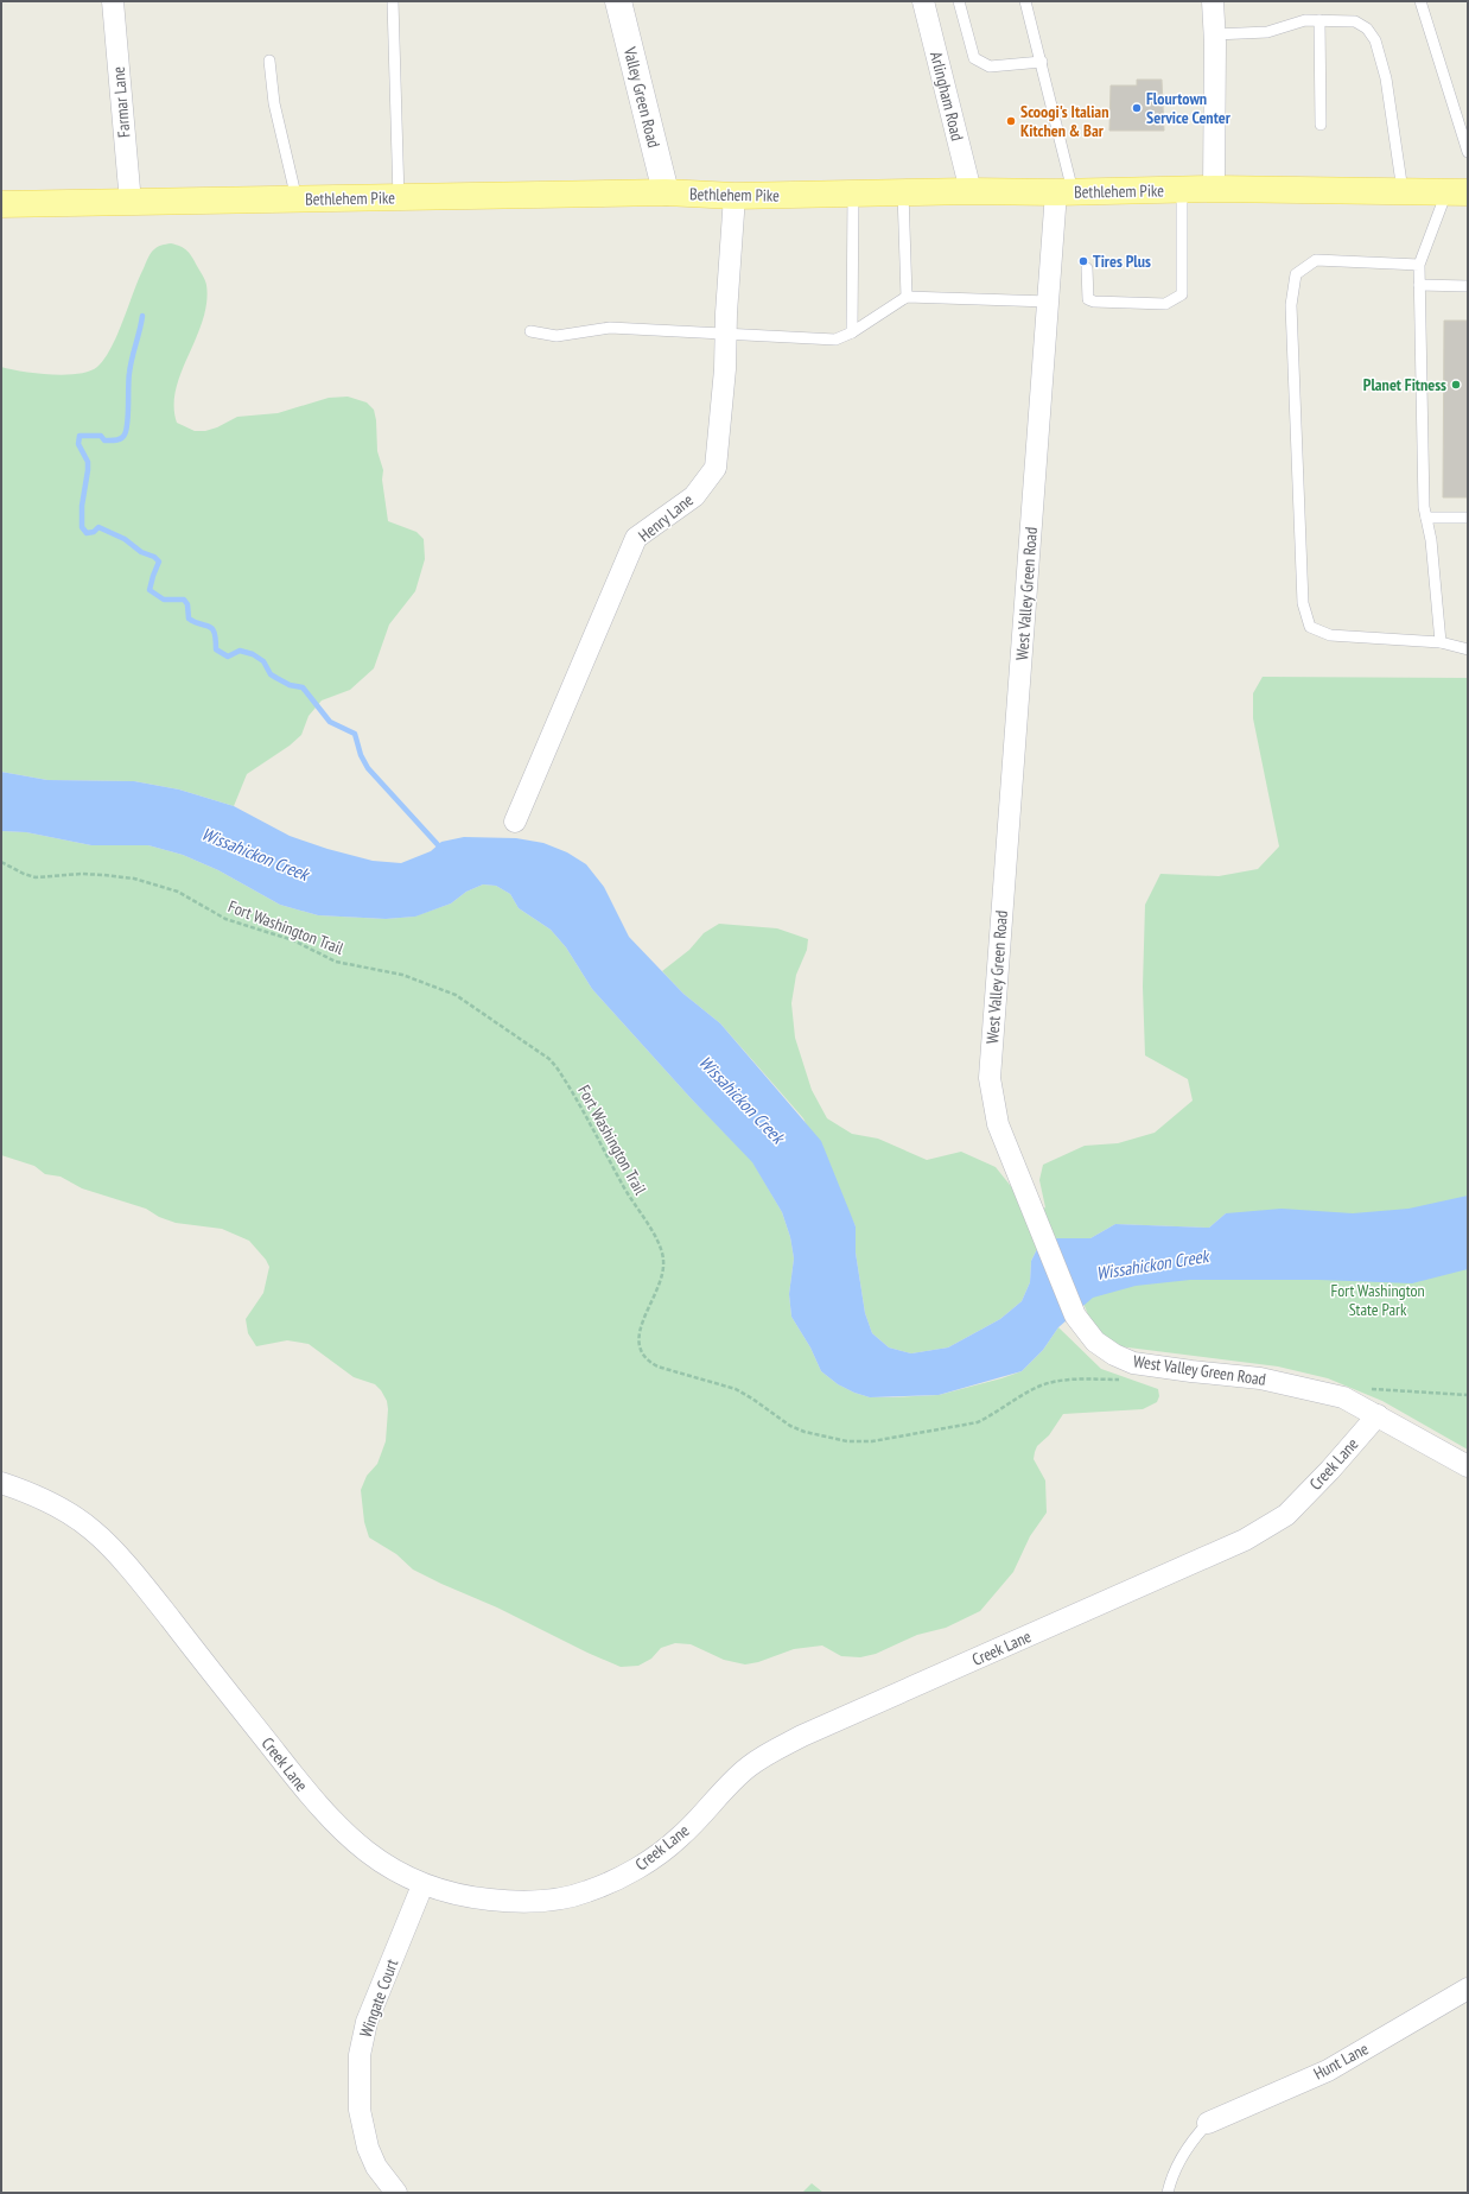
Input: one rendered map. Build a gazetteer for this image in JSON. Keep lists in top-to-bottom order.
{
  "streets": {
    "main road": ["Bethlehem Pike"],
    "street": [
      "Arlingham Road",
      "Valley Green Road",
      "Farmar Lane",
      "Henry Lane",
      "West Valley Green Road",
      "Creek Lane",
      "Wingate Court",
      "Hunt Lane"
    ],
    "path": ["Fort Washington Trail"]
  },
  "crossings": [
    ["Arlingham Road", "Bethlehem Pike"],
    ["Valley Green Road", "Bethlehem Pike"],
    ["Farmar Lane", "Bethlehem Pike"],
    ["Bethlehem Pike", "Henry Lane"],
    ["Bethlehem Pike", "West Valley Green Road"],
    ["West Valley Green Road", "Creek Lane"],
    ["Creek Lane", "Wingate Court"]
  ],
  "water": ["Wissahickon Creek"],
  "parks": ["Fort Washington State Park"],
  "places": [
    "Flourtown Service Center",
    "Scoogi's Italian Kitchen & Bar",
    "Tires Plus",
    "Planet Fitness"
  ]
}
